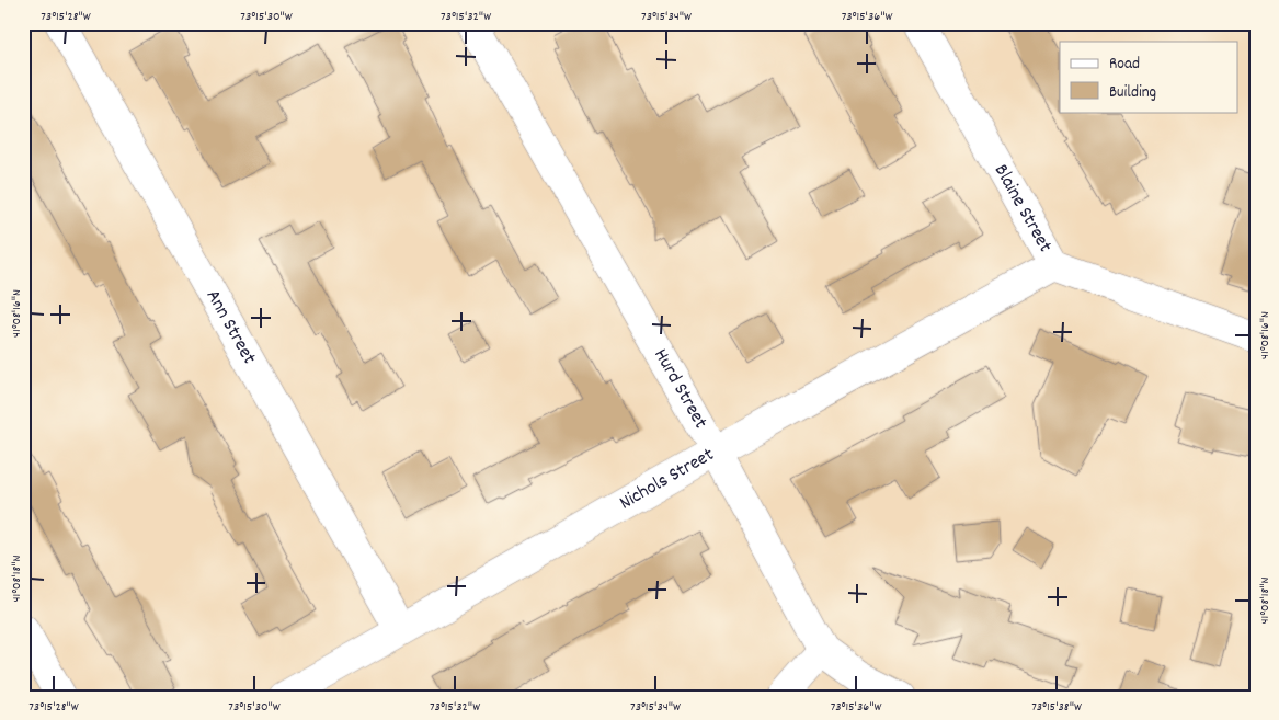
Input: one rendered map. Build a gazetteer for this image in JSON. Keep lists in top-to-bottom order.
{
  "streets": {
    "street": [
      "Blaine Street",
      "Ann Street",
      "Hurd Street",
      "Nichols Street"
    ]
  },
  "crossings": [
    ["Blaine Street", "Nichols Street"],
    ["Ann Street", "Nichols Street"],
    ["Hurd Street", "Nichols Street"]
  ],
  "legend": ["Road", "Building"],
  "coordinates": [
    "73°15'28\"W",
    "73°15'30\"W",
    "73°15'32\"W",
    "73°15'34\"W",
    "73°15'36\"W",
    "41°08'16\"N",
    "41°08'18\"N",
    "73°15'38\"W"
  ]
}
